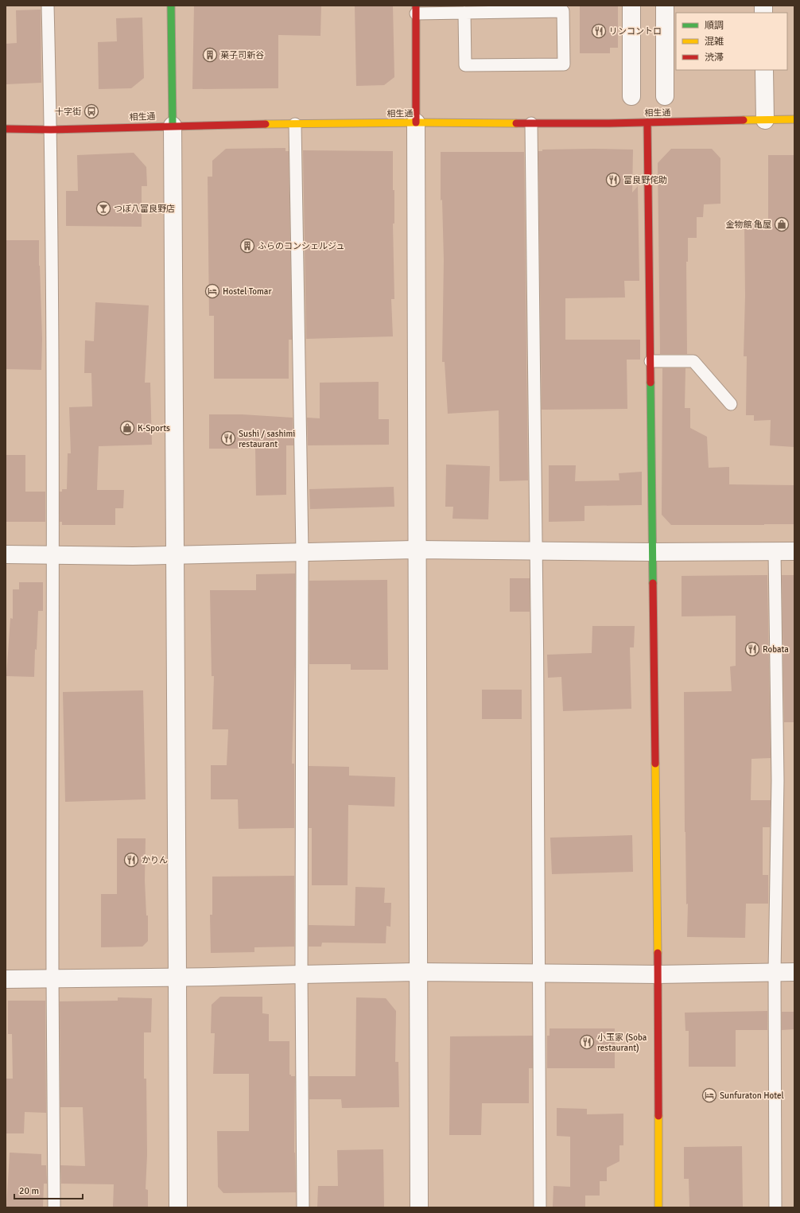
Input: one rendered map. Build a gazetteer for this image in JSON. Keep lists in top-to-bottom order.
{
  "streets": {
    "street": ["相生通"]
  },
  "places": {
    "restaurant": [
      "リンコントロ",
      "富良野侘助",
      "Sushi / sashimi restaurant",
      "Robata",
      "かりん",
      "小玉家 (Soba restaurant)"
    ],
    "building": ["菓子司新谷", "ふらのコンシェルジュ"],
    "bus stop": ["十字街"],
    "bar": ["つぼ八富良野店"],
    "shop": ["金物館 亀屋", "K-Sports"],
    "hotel": ["Hostel Tomar", "Sunfuraton Hotel"]
  },
  "legend": ["順調", "混雑", "渋滞"],
  "scale_bar": "20 m"
}
